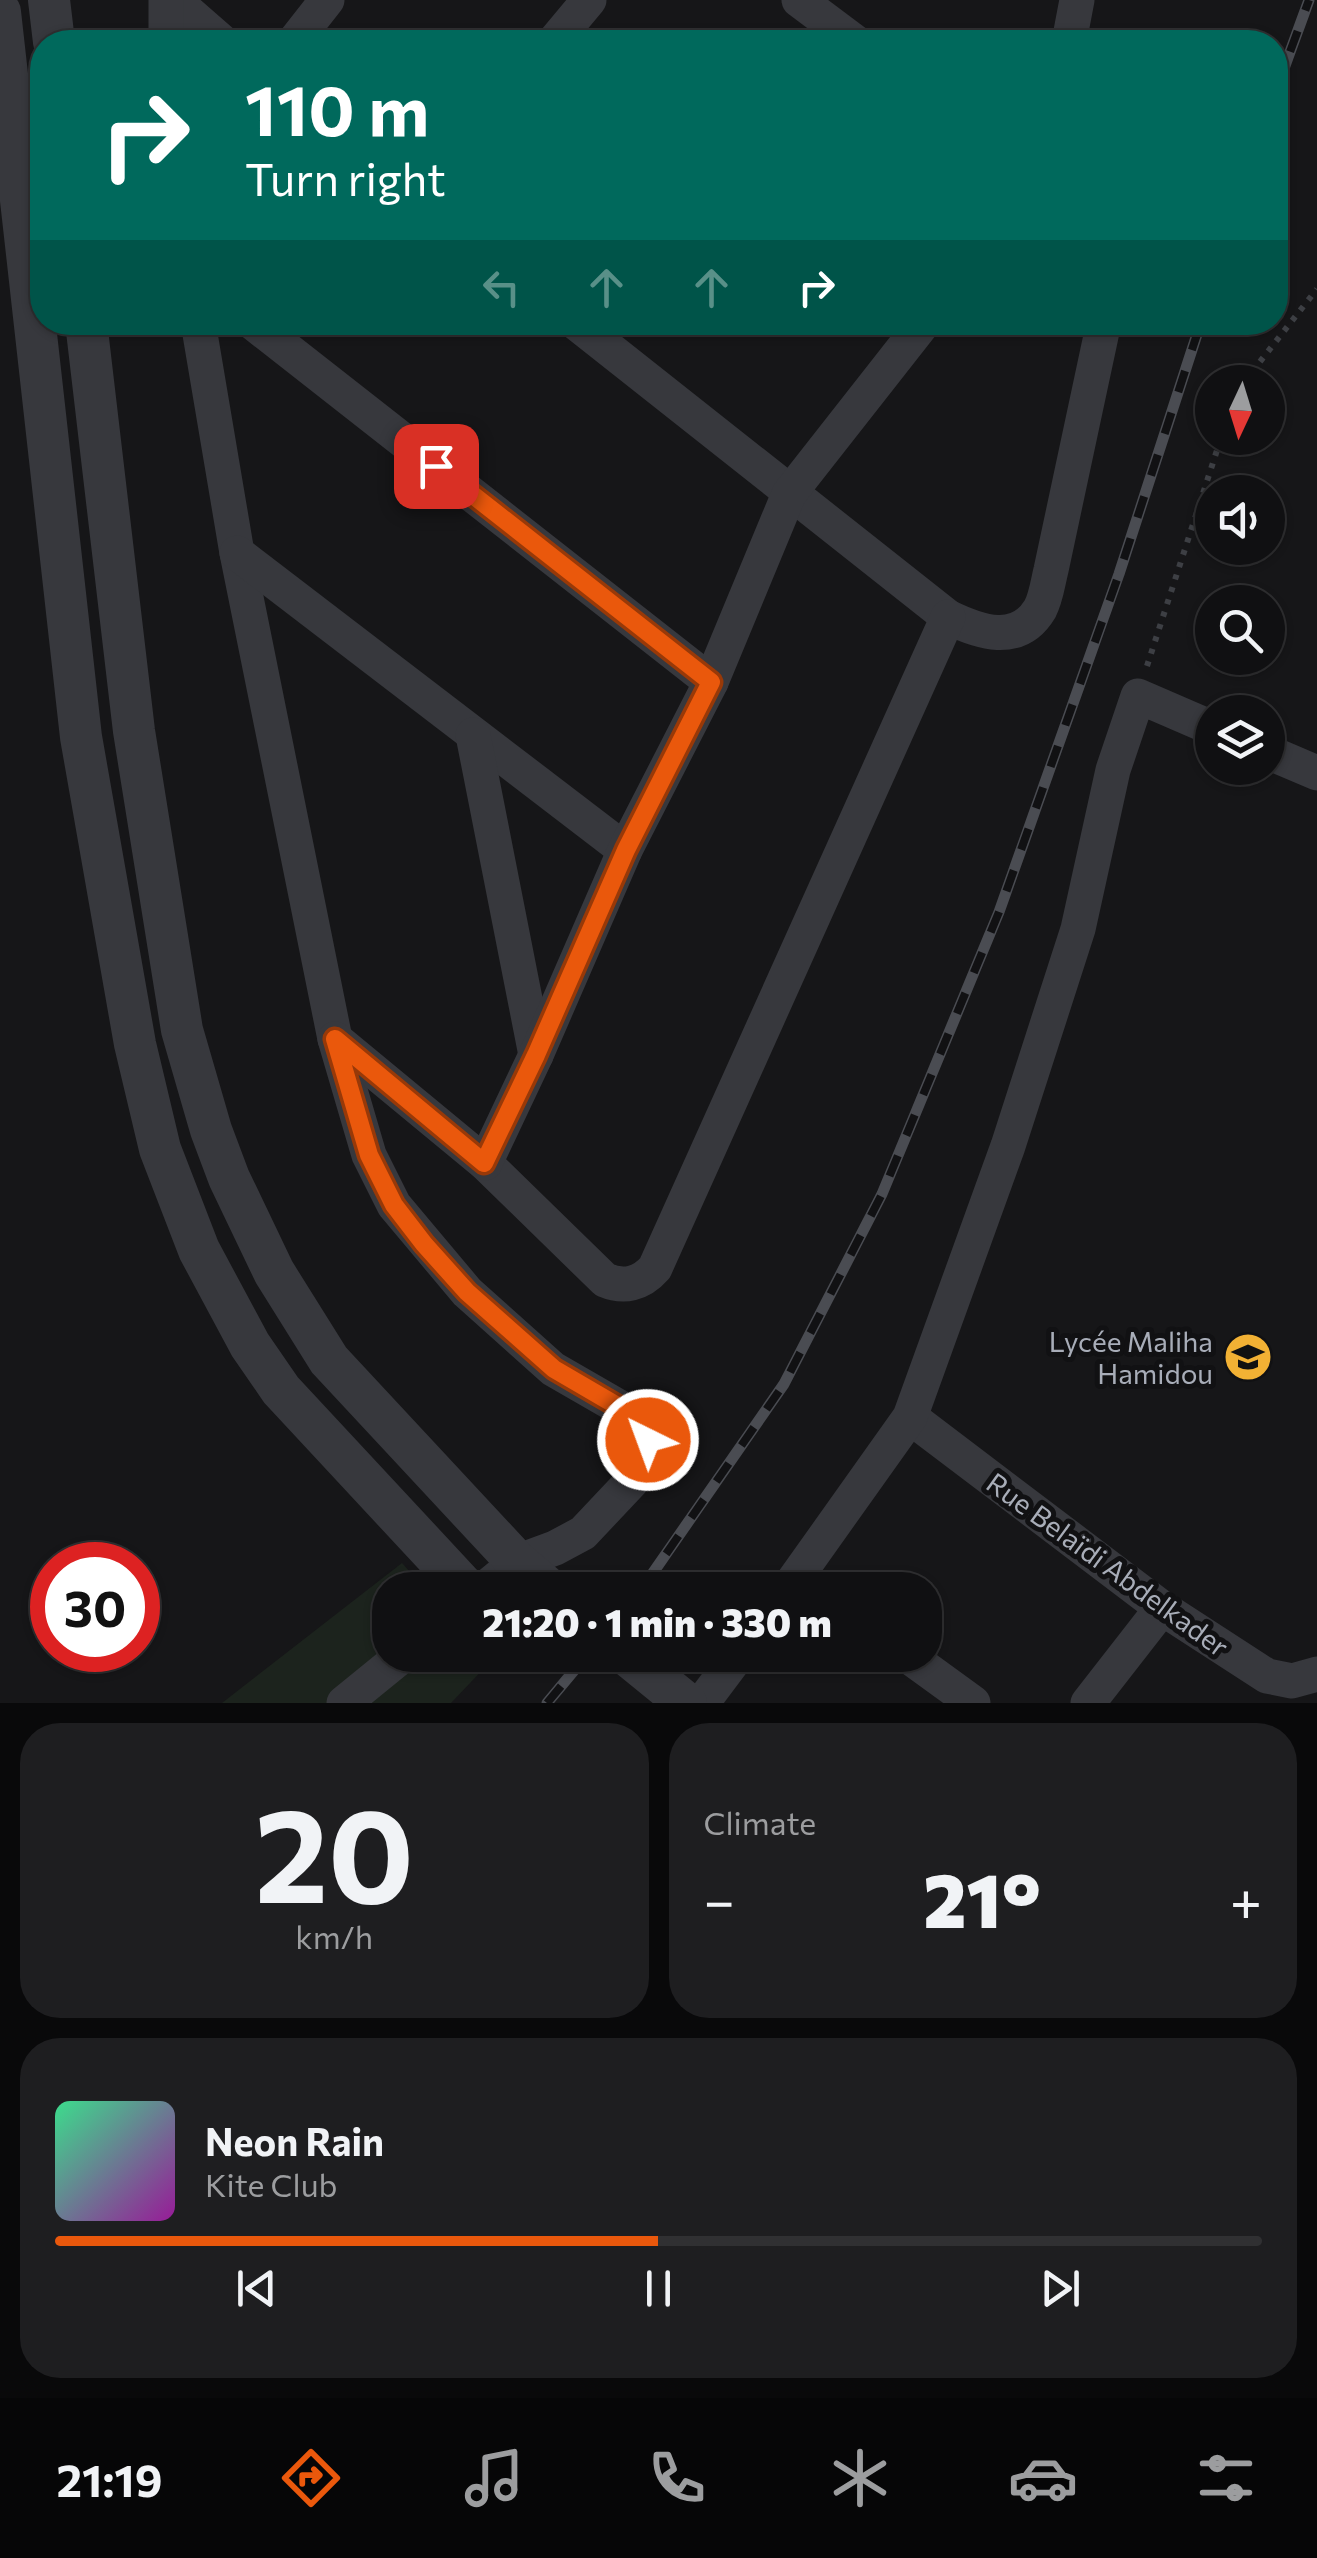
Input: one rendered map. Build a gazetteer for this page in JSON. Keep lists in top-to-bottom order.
{
  "streets": {
    "street": ["Rue Belaïdi Abdelkader"]
  },
  "places": {
    "school or university": ["Lycée Maliha Hamidou"]
  },
  "north": "bottom",
  "page": {
    "turn": ["110 m", "Turn right"],
    "limit": "30",
    "trip": "21:20 · 1 min · 330 m",
    "tile": [
      ["20", "km/h"],
      "Climate"
    ],
    "heat": ["−", "21°", "+"],
    "song": ["Neon Rain", "Kite Club"],
    "tabs": "21:19"
  }
}
